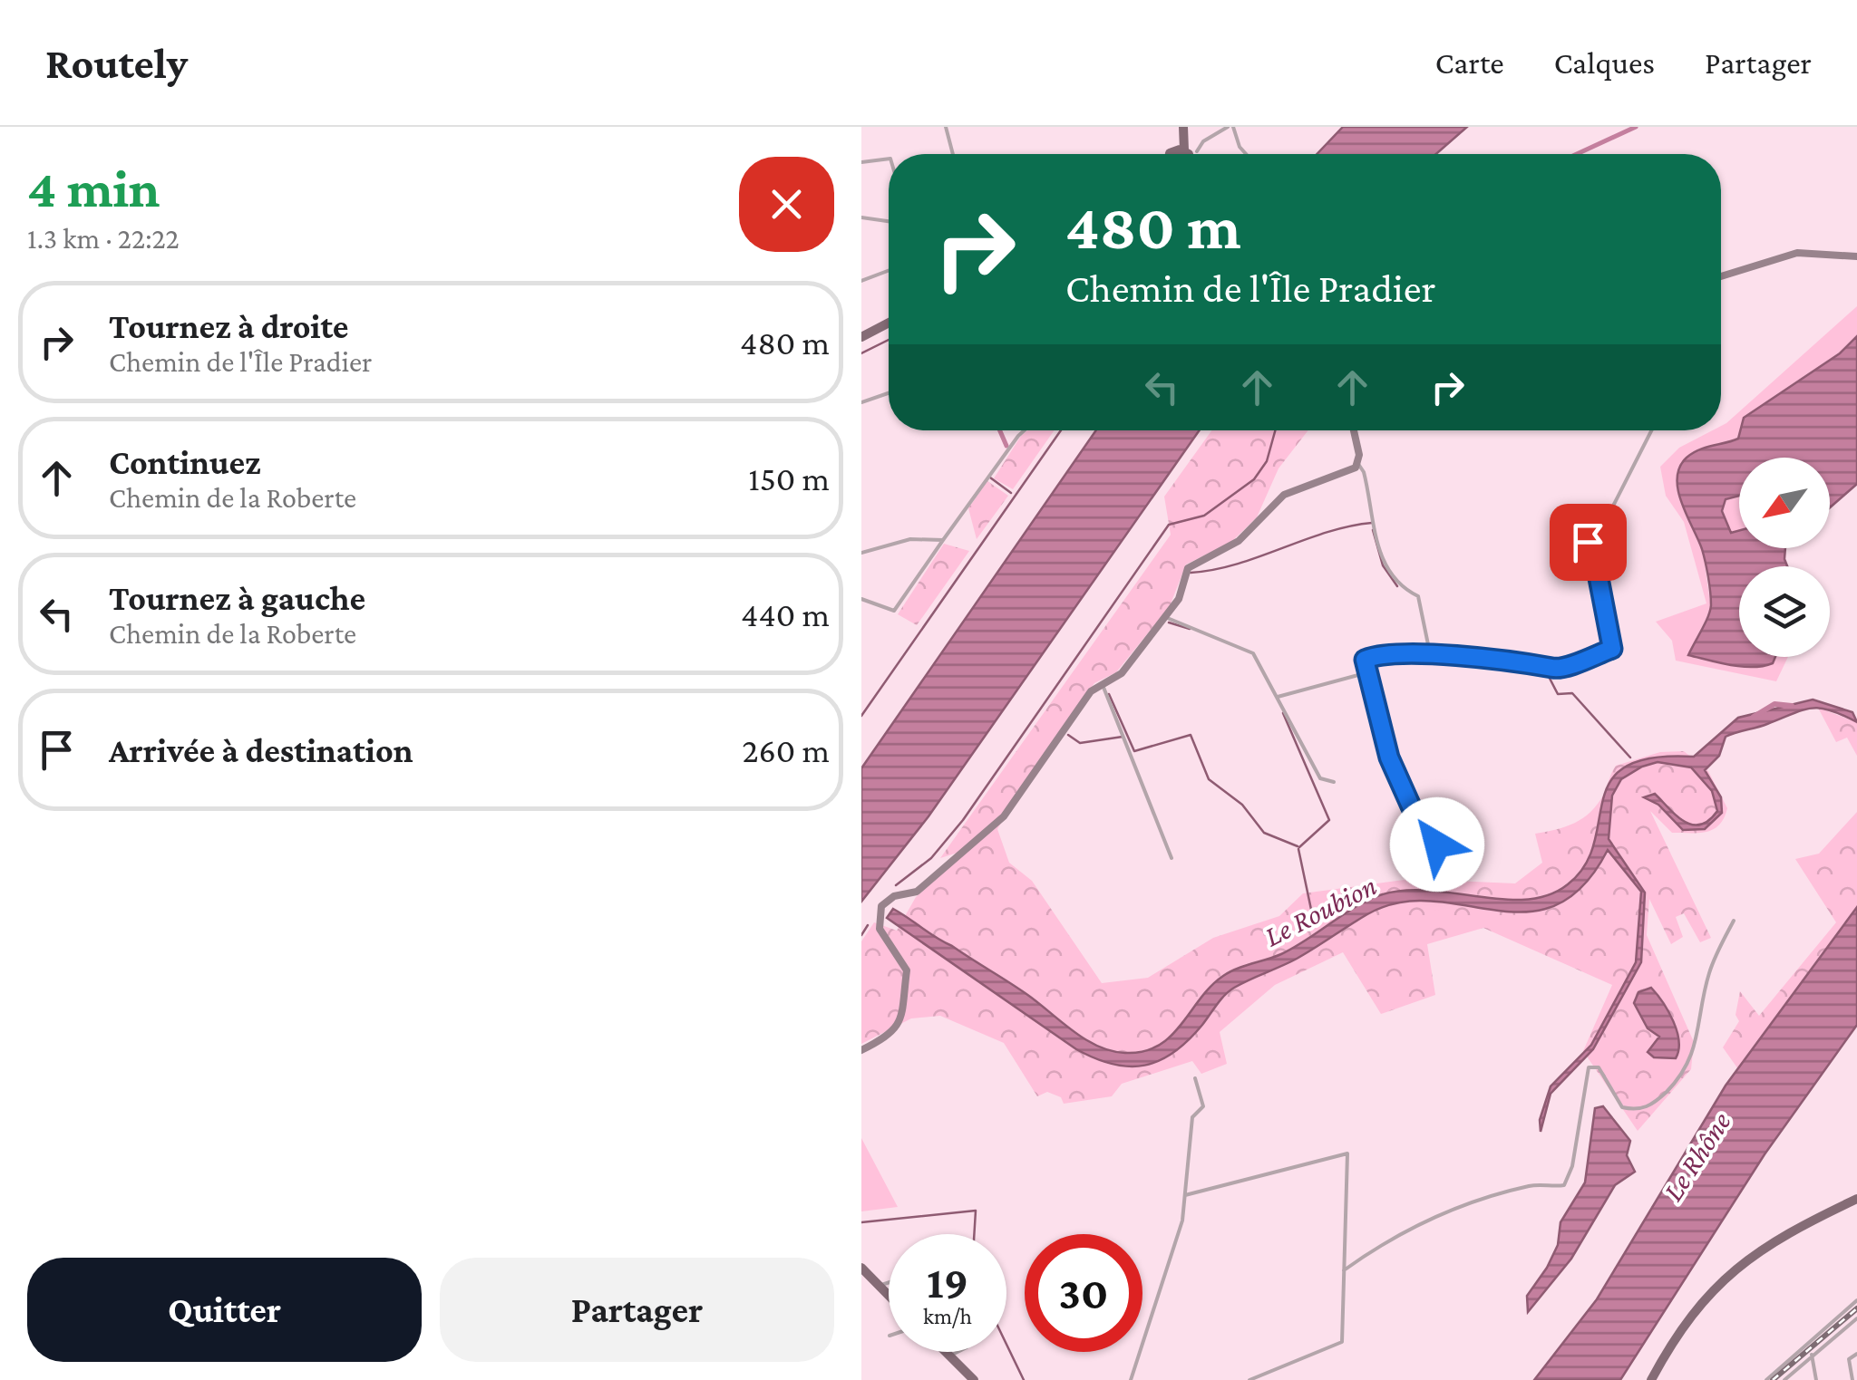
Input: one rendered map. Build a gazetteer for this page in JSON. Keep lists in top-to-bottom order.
{
  "water": ["Le Roubion", "Le Rhône"],
  "north": "bottom left",
  "page": {
    "header": "Routely",
    "nav": ["Carte", "Calques", "Partager"],
    "heading": ["4 min", "1.3 km · 22:22"],
    "turn": ["480 m", "Chemin de l'Île Pradier"],
    "list": [
      {
        "name": "Tournez à droite",
        "note": "Chemin de l'Île Pradier",
        "value": "480 m"
      },
      {
        "name": "Continuez",
        "note": "Chemin de la Roberte",
        "value": "150 m"
      },
      {
        "name": "Tournez à gauche",
        "note": "Chemin de la Roberte",
        "value": "440 m"
      },
      {
        "name": "Arrivée à destination",
        "value": "260 m"
      }
    ],
    "speed": "19 km/h",
    "limit": "30",
    "buttons": ["Quitter", "Partager"]
  }
}
